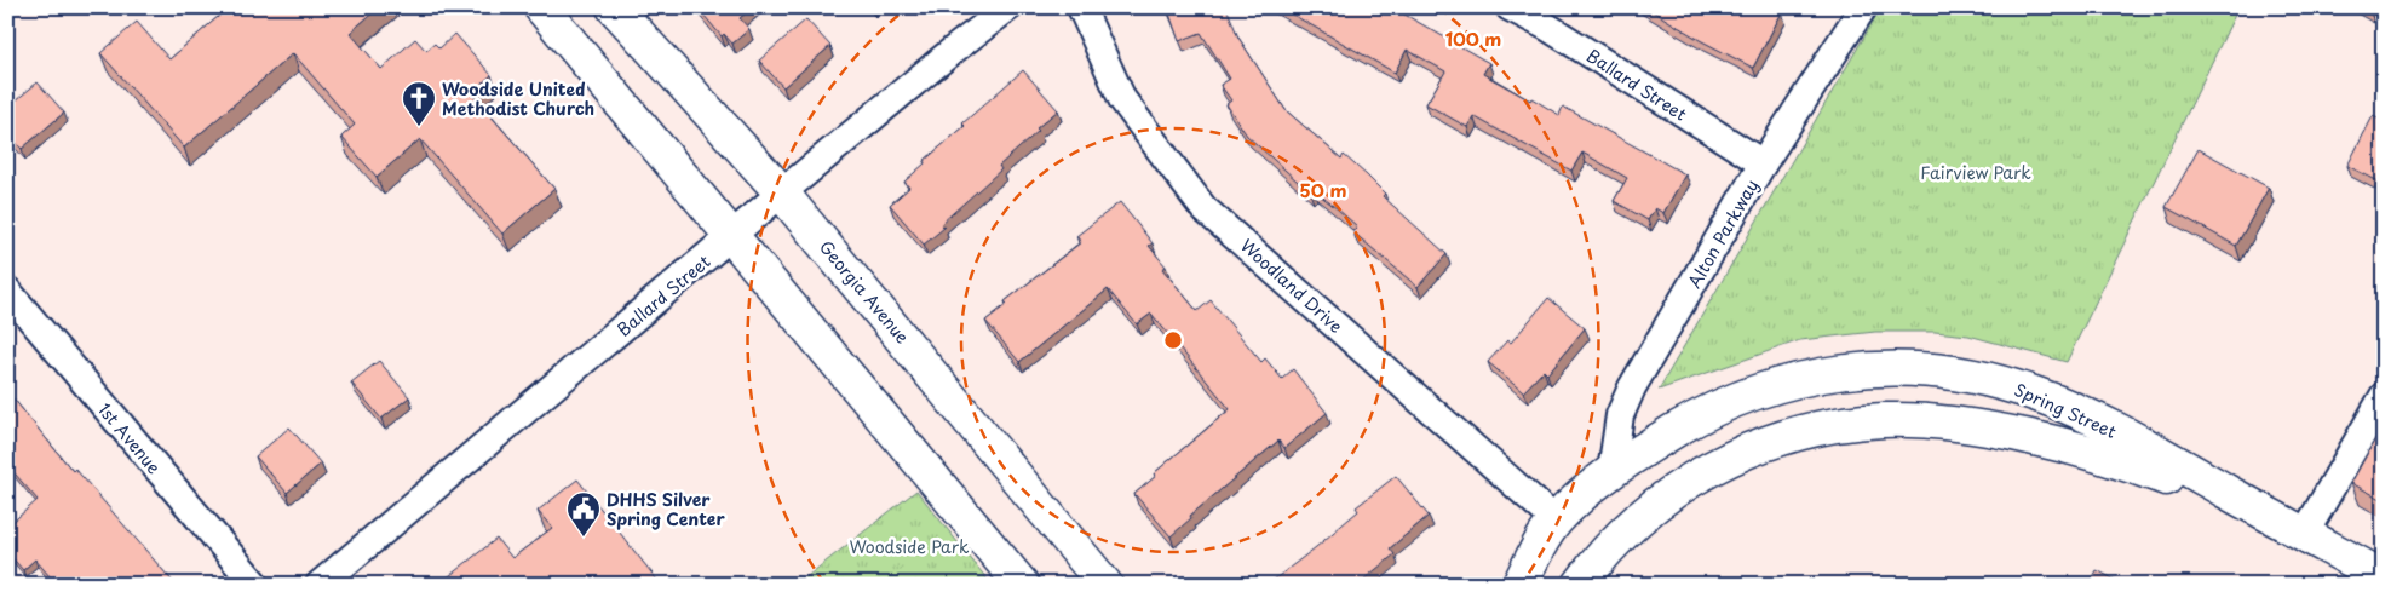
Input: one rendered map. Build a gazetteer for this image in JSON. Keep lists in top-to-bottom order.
{
  "streets": {
    "main road": ["Georgia Avenue", "Spring Street"],
    "street": [
      "Ballard Street",
      "Alton Parkway",
      "Woodland Drive",
      "1st Avenue"
    ]
  },
  "crossings": [
    ["Ballard Street", "Alton Parkway"],
    ["Ballard Street", "Georgia Avenue"],
    ["Alton Parkway", "Spring Street"],
    ["Woodland Drive", "Spring Street"]
  ],
  "parks": ["Fairview Park", "Woodside Park"],
  "places": {
    "church": ["Woodside United Methodist Church"],
    "public building": ["DHHS Silver Spring Center"]
  },
  "rings": ["100 m", "50 m"]
}
